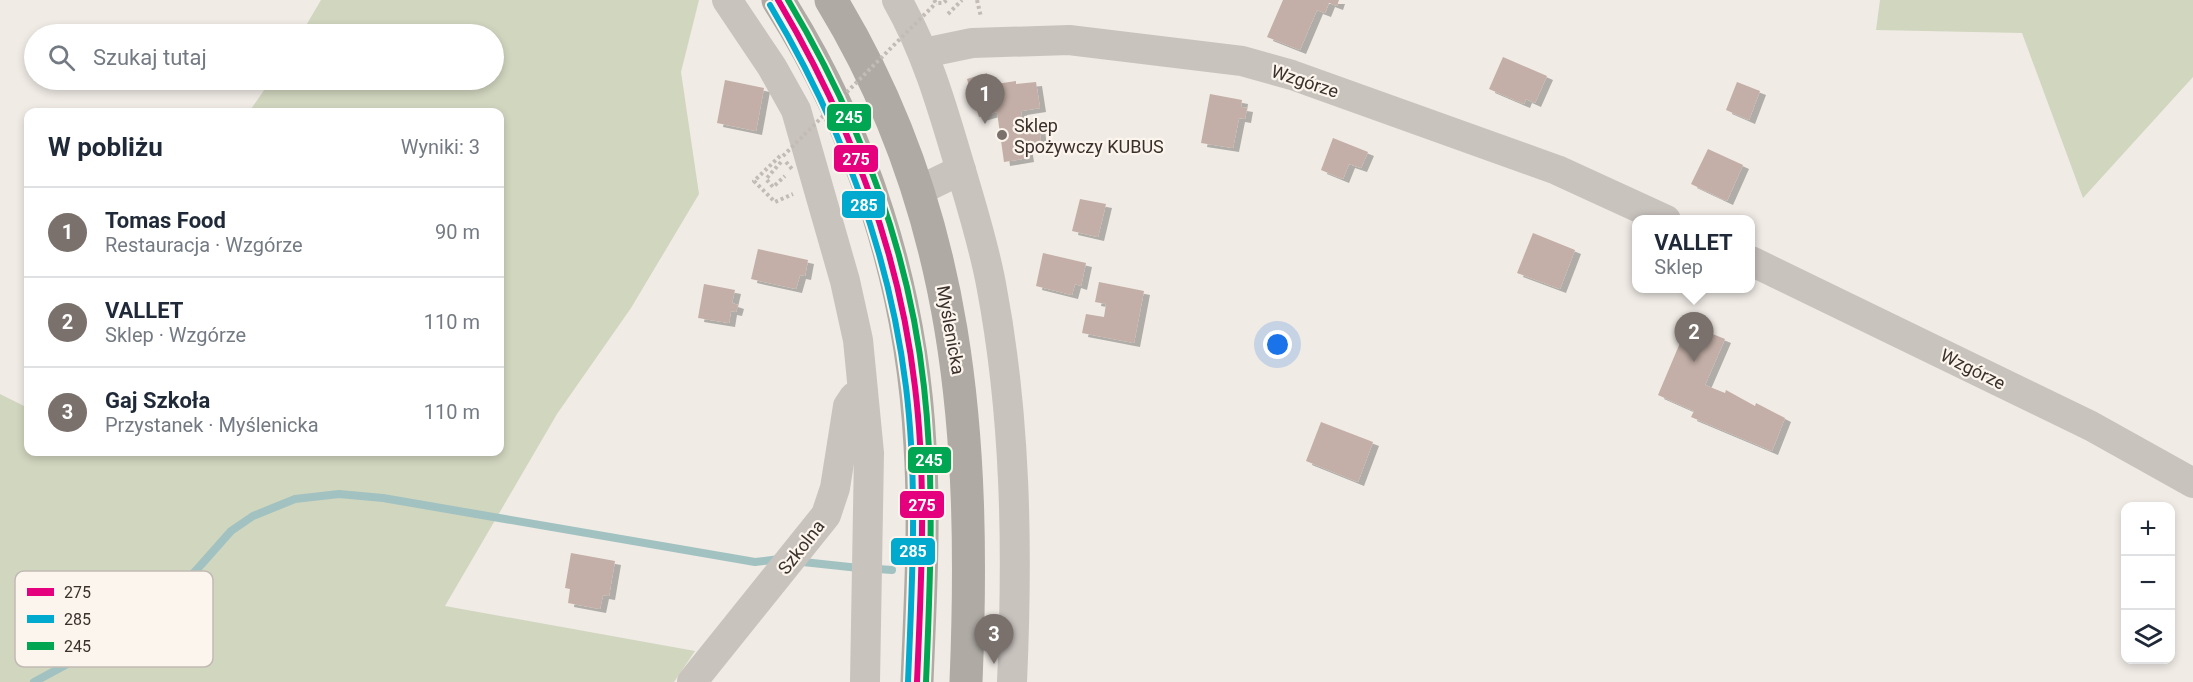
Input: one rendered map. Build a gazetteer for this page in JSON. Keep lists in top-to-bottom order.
{
  "streets": {
    "highway": ["Myślenicka"],
    "street": ["Wzgórze", "Szkolna"]
  },
  "places": ["Sklep Spożywczy KUBUS"],
  "lines": ["transit line 275", "transit line 245", "transit line 285"],
  "legend": ["275", "285", "245"],
  "page": {
    "search": "Szukaj tutaj",
    "pins": ["1", "2", "3"],
    "heading": ["W pobliżu", "Wyniki: 3"],
    "list": [
      {
        "mark": "1",
        "name": "Tomas Food",
        "note": "Restauracja · Wzgórze",
        "value": "90 m"
      },
      {
        "mark": "2",
        "name": "VALLET",
        "note": "Sklep · Wzgórze",
        "value": "110 m"
      },
      {
        "mark": "3",
        "name": "Gaj Szkoła",
        "note": "Przystanek · Myślenicka",
        "value": "110 m"
      }
    ],
    "popup": ["VALLET", "Sklep"],
    "map_buttons": ["+", "−"]
  }
}
